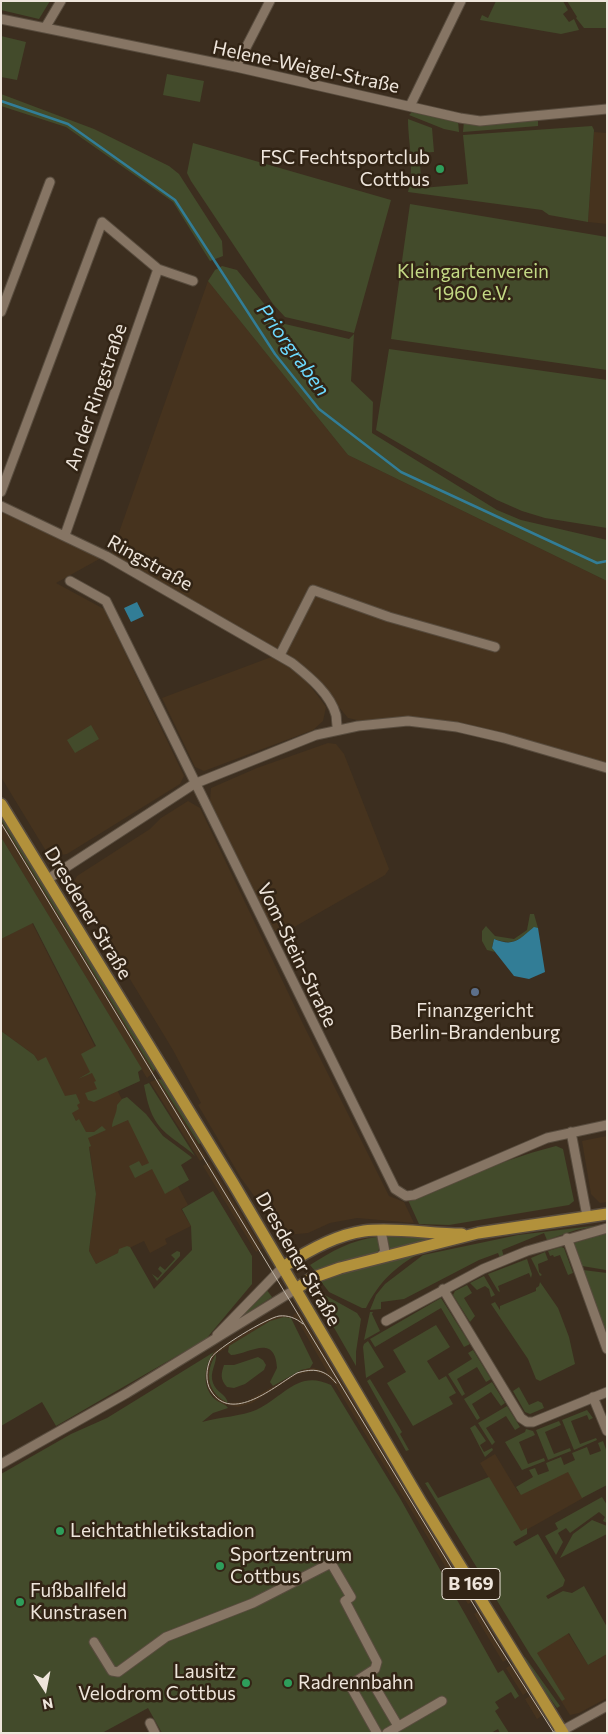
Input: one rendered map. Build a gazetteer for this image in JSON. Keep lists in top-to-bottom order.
{
  "streets": {
    "main road": ["Dresdener Straße", "B 169"],
    "street": [
      "Helene-Weigel-Straße",
      "An der Ringstraße",
      "Ringstraße",
      "Vom-Stein-Straße"
    ]
  },
  "crossings": [
    ["An der Ringstraße", "Ringstraße"]
  ],
  "water": ["Priorgraben"],
  "parks": ["Kleingartenverein 1960 e.V."],
  "places": [
    "FSC Fechtsportclub Cottbus",
    "Finanzgericht Berlin-Brandenburg",
    "Leichtathletikstadion",
    "Sportzentrum Cottbus",
    "Fußballfeld Kunstrasen",
    "Lausitz Velodrom Cottbus",
    "Radrennbahn"
  ],
  "north": "bottom"
}
